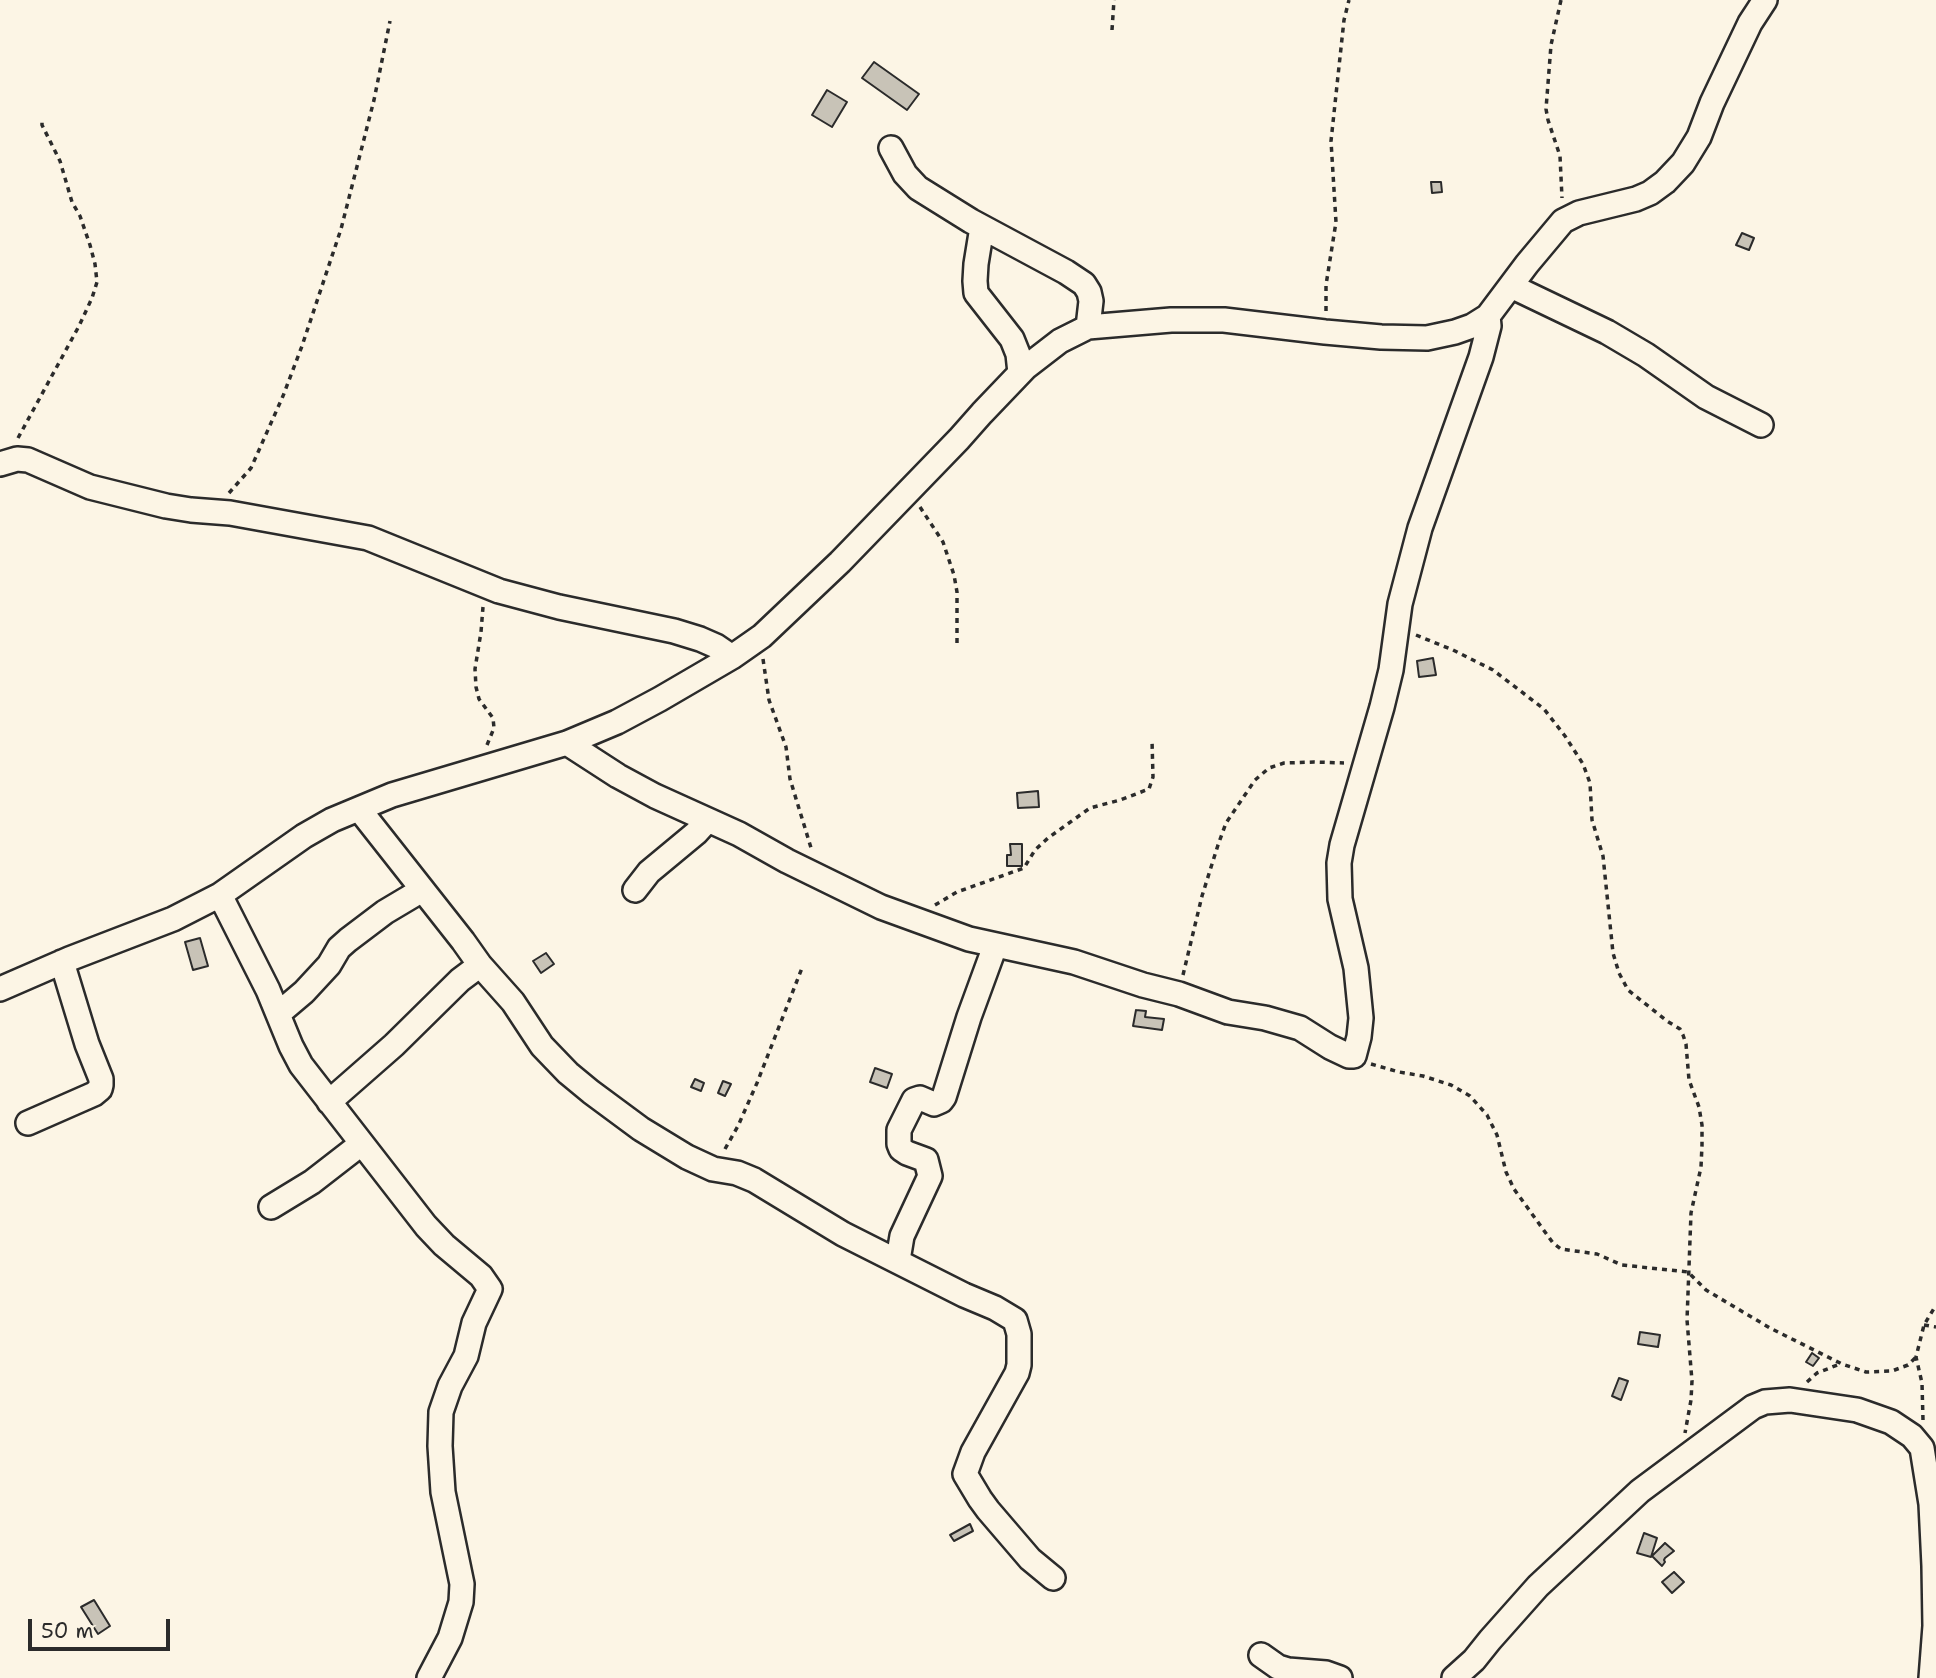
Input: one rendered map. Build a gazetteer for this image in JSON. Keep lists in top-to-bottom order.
{
  "scale_bar": "50 m"
}
